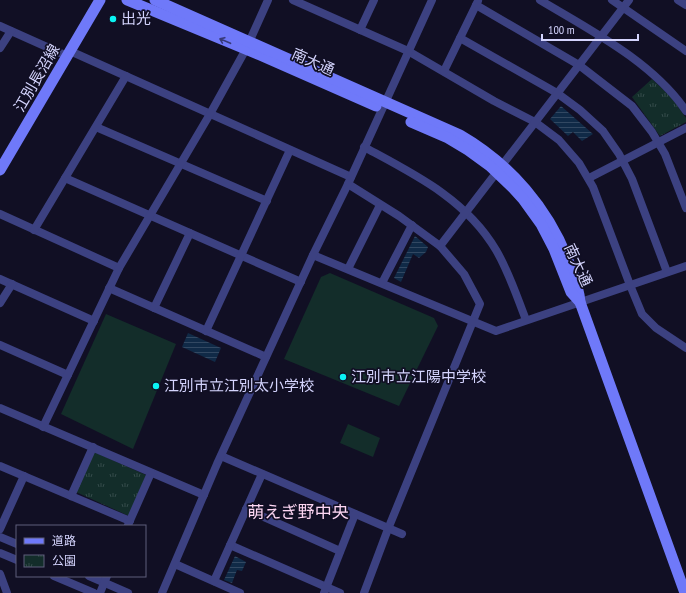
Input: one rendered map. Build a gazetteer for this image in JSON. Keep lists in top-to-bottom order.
{
  "streets": {
    "street": ["南大通", "江別長沼線"]
  },
  "districts": ["萌えぎ野中央"],
  "places": ["出光", "江別市立江陽中学校", "江別市立江別太小学校"],
  "legend": ["道路", "公園"],
  "scale_bar": "100 m"
}
